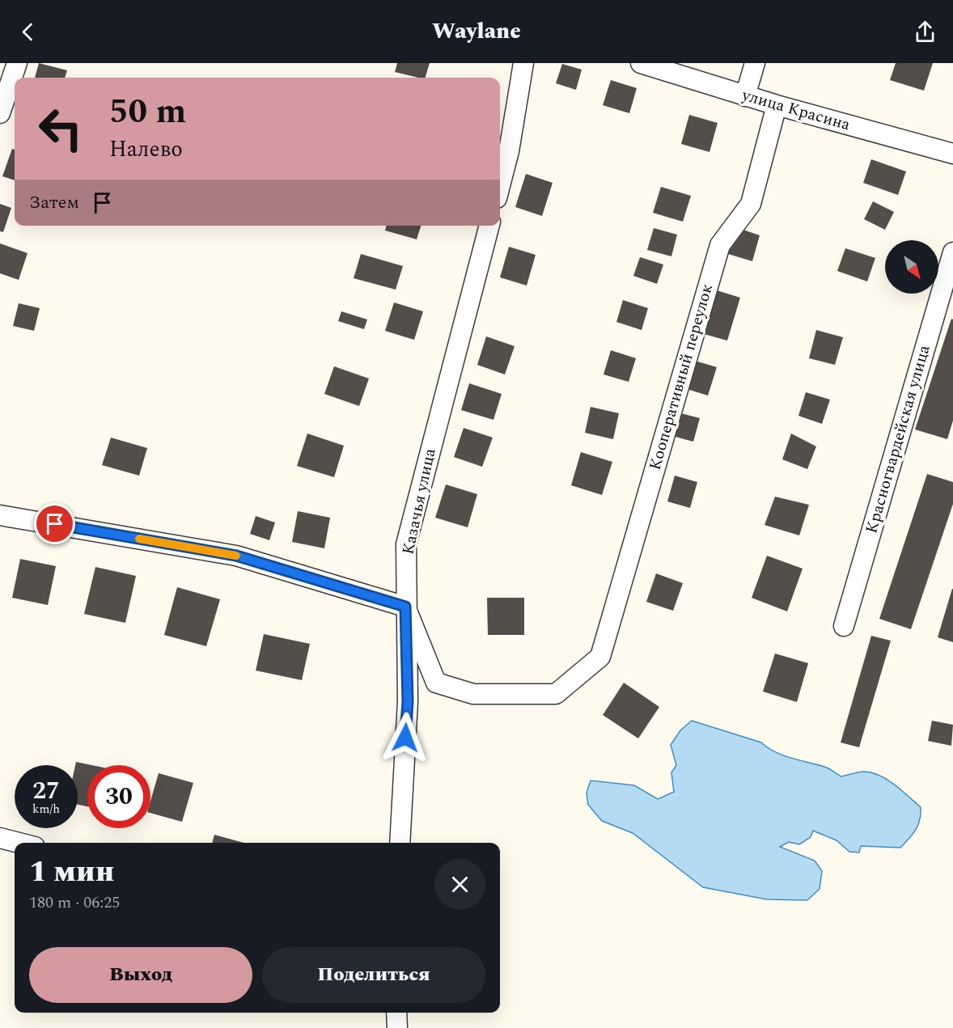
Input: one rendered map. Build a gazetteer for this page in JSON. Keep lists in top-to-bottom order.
{
  "streets": {
    "street": [
      "улица Красина",
      "Кооперативный переулок",
      "Красногвардейская улица",
      "Казачья улица"
    ]
  },
  "crossings": [
    ["улица Красина", "Кооперативный переулок"],
    ["Кооперативный переулок", "Казачья улица"]
  ],
  "north": "bottom right",
  "page": {
    "header": "Waylane",
    "turn": ["50 m", "Налево"],
    "then": "Затем",
    "speed": "27 km/h",
    "limit": "30",
    "heading": ["1 мин", "180 m · 06:25"],
    "buttons": ["Выход", "Поделиться"]
  }
}
